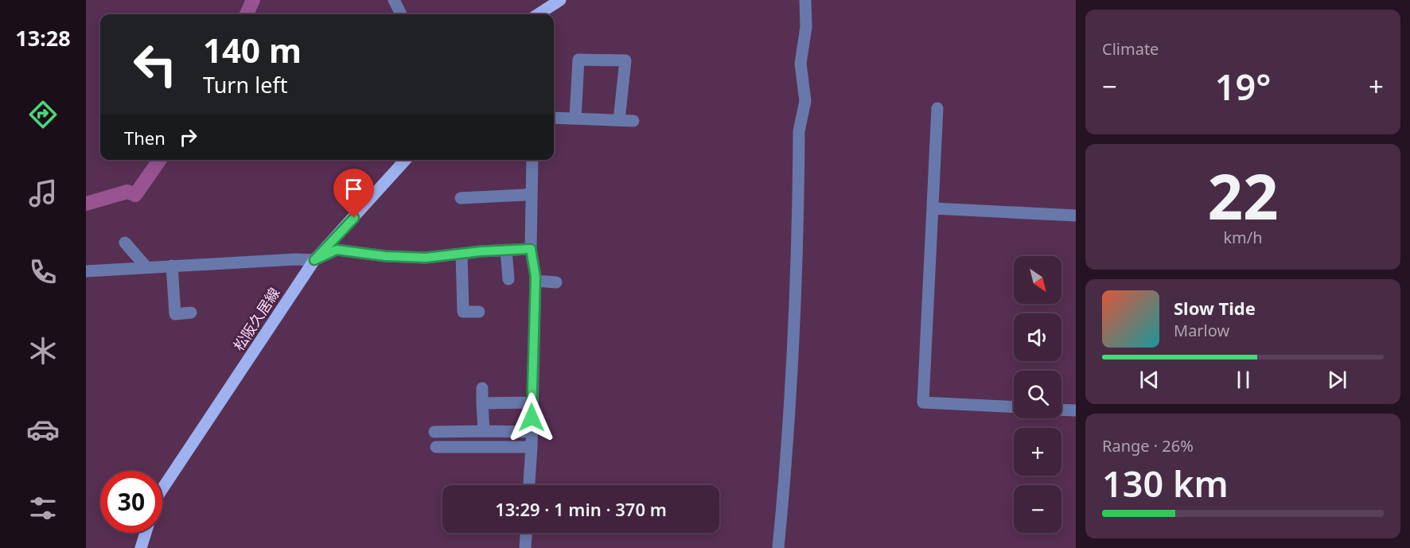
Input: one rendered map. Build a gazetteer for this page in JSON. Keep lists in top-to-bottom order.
{
  "streets": {
    "main road": ["松阪久居線"]
  },
  "north": "bottom right",
  "page": {
    "tabs": "13:28",
    "tile": [
      "Climate",
      ["22", "km/h"],
      ["Range · 26%", "130 km"]
    ],
    "turn": ["140 m", "Turn left"],
    "heat": ["−", "19°", "+"],
    "then": "Then",
    "map_buttons": ["+", "−"],
    "song": ["Slow Tide", "Marlow"],
    "limit": "30",
    "trip": "13:29 · 1 min · 370 m"
  }
}
